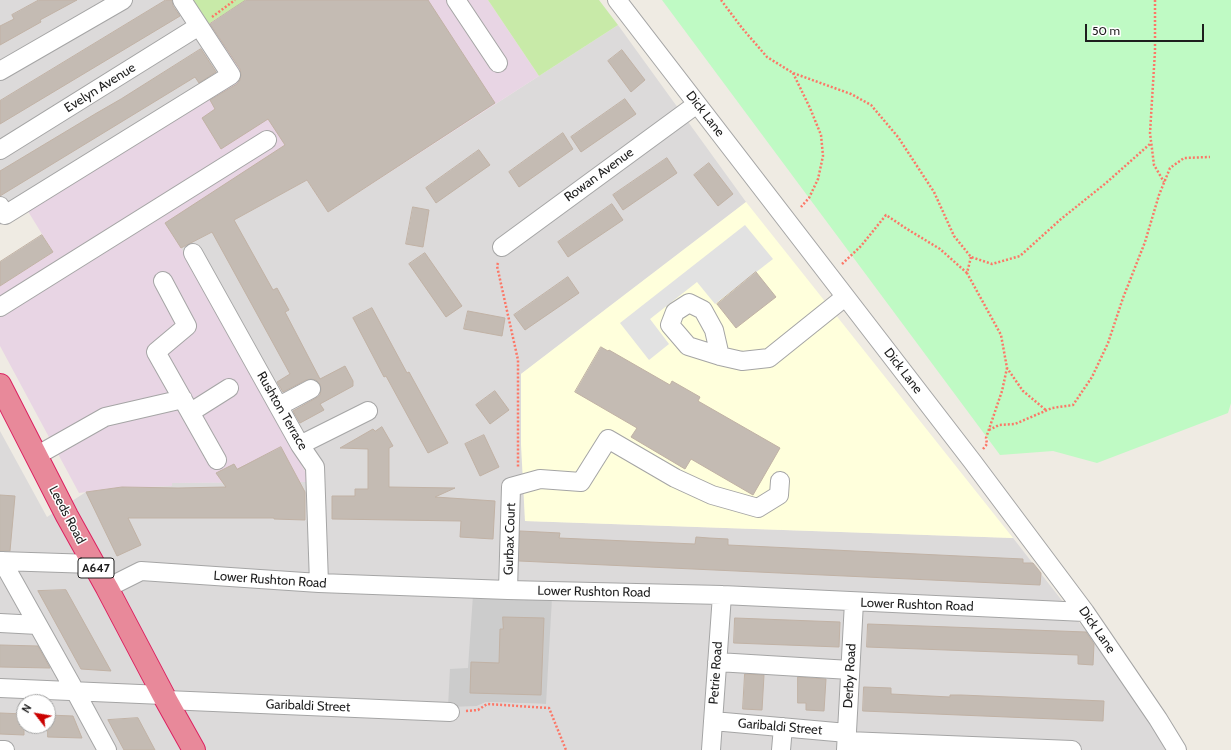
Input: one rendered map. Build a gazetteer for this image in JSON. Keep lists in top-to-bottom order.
{
  "streets": {
    "highway": ["Leeds Road", "A647"],
    "street": [
      "Evelyn Avenue",
      "Dick Lane",
      "Rowan Avenue",
      "Rushton Terrace",
      "Gurbax Court",
      "Lower Rushton Road",
      "Petrie Road",
      "Derby Road",
      "Garibaldi Street"
    ]
  },
  "crossings": [
    ["Dick Lane", "Rowan Avenue"],
    ["Dick Lane", "Lower Rushton Road"],
    ["Rushton Terrace", "Lower Rushton Road"],
    ["Leeds Road", "Lower Rushton Road"],
    ["Leeds Road", "Garibaldi Street"],
    ["Gurbax Court", "Lower Rushton Road"],
    ["Lower Rushton Road", "Petrie Road"],
    ["Lower Rushton Road", "Derby Road"],
    ["Petrie Road", "Garibaldi Street"],
    ["Derby Road", "Garibaldi Street"]
  ],
  "scale_bar": "50 m",
  "north": "top left"
}
